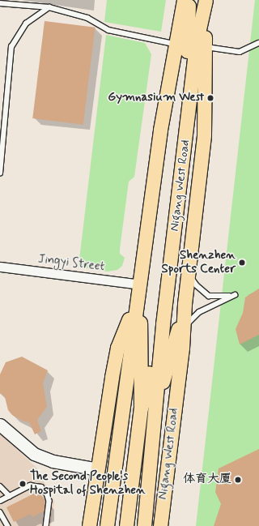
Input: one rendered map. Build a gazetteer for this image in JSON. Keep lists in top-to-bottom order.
{
  "streets": {
    "main road": ["Nigang West Road"],
    "street": ["Jingyi Street"]
  },
  "crossings": [
    ["Nigang West Road", "Jingyi Street"]
  ],
  "places": [
    "Gymnasium West",
    "Shenzhen Sports Center",
    "体育大厦",
    "The Second People's Hospital of Shenzhen"
  ]
}
